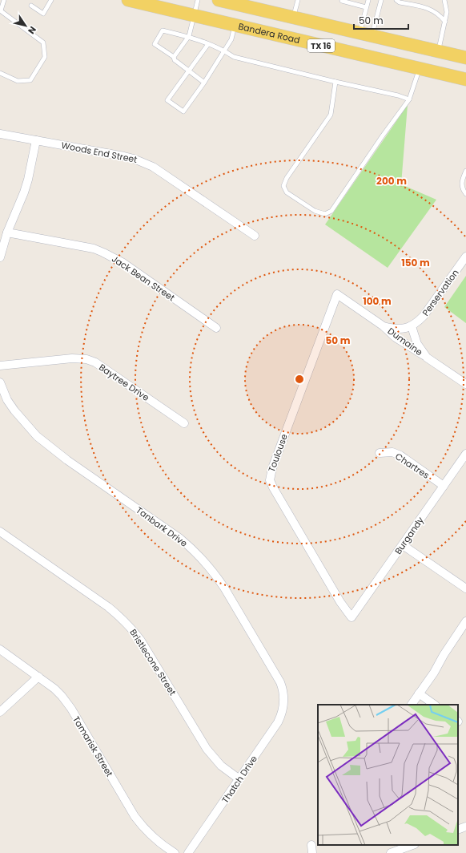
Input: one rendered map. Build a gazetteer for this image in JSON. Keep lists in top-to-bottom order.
{
  "streets": {
    "main road": ["Bandera Road", "TX 16"],
    "street": [
      "Woods End Street",
      "Jack Bean Street",
      "Perservation",
      "Dumaine",
      "Baytree Drive",
      "Toulouse",
      "Chartres",
      "Tanbark Drive",
      "Burgandy",
      "Bristlecone Street",
      "Tamarisk Street",
      "Thatch Drive"
    ]
  },
  "crossings": [
    ["Perservation", "Dumaine"],
    ["Dumaine", "Toulouse"],
    ["Toulouse", "Burgandy"],
    ["Chartres", "Burgandy"],
    ["Tanbark Drive", "Thatch Drive"],
    ["Bristlecone Street", "Thatch Drive"]
  ],
  "scale_bar": "50 m",
  "north": "bottom right",
  "rings": [
    "200 m",
    "150 m",
    "100 m",
    "50 m"
  ]
}
